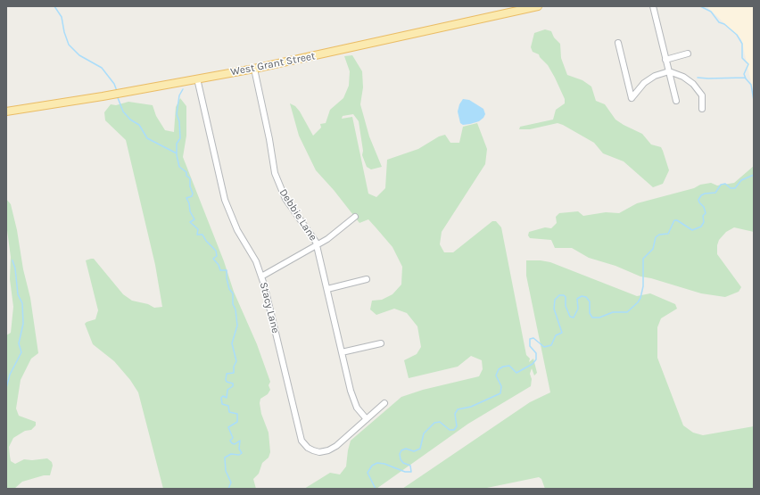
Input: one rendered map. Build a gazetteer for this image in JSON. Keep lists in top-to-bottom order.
{
  "streets": {
    "main road": ["West Grant Street"],
    "street": ["Debbie Lane", "Stacy Lane"]
  },
  "crossings": [
    ["West Grant Street", "Debbie Lane"],
    ["West Grant Street", "Stacy Lane"],
    ["Debbie Lane", "Stacy Lane"]
  ]
}
